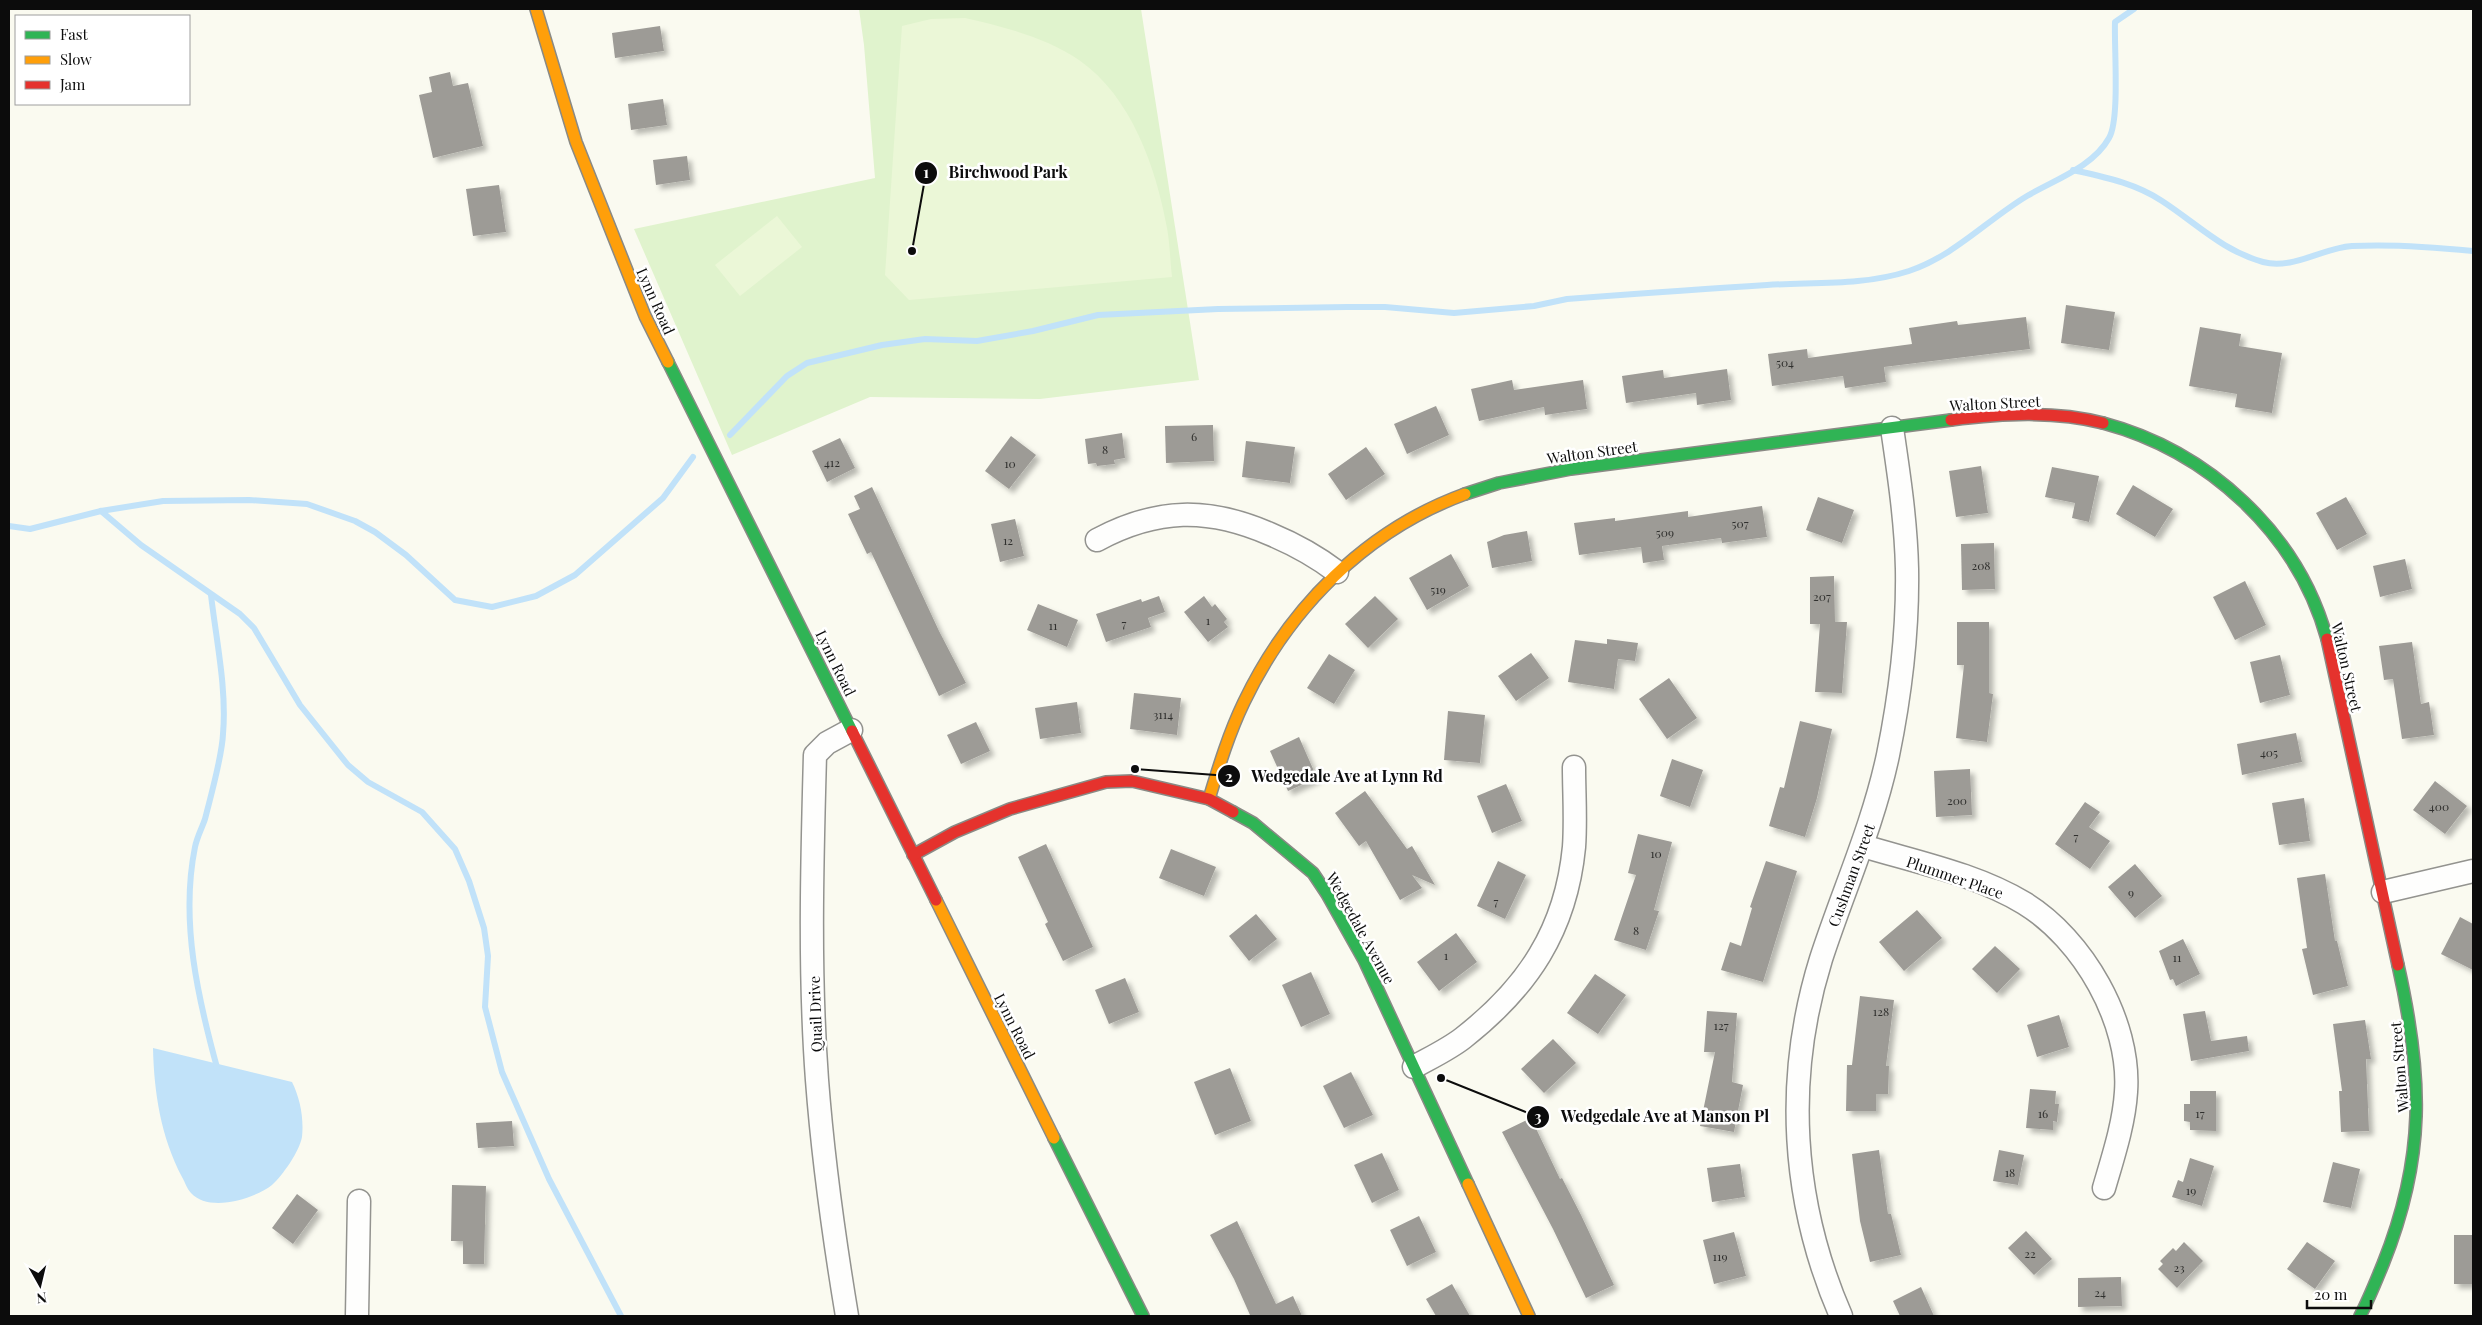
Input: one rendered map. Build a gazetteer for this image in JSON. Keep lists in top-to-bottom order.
{
  "streets": {
    "street": [
      "Lynn Road",
      "Walton Street",
      "Cushman Street",
      "Plummer Place",
      "Wedgedale Avenue",
      "Quail Drive"
    ]
  },
  "crossings": [
    ["Lynn Road", "Wedgedale Avenue"],
    ["Lynn Road", "Quail Drive"],
    ["Walton Street", "Cushman Street"],
    ["Walton Street", "Wedgedale Avenue"],
    ["Cushman Street", "Plummer Place"]
  ],
  "places": ["Birchwood Park", "Wedgedale Ave at Lynn Rd", "Wedgedale Ave at Manson Pl"],
  "house_numbers": [
    "504",
    "6",
    "8",
    "412",
    "10",
    "507",
    "509",
    "12",
    "208",
    "519",
    "207",
    "1",
    "7",
    "11",
    "3114",
    "405",
    "200",
    "400",
    "7",
    "10",
    "9",
    "7",
    "8",
    "1",
    "11",
    "128",
    "127",
    "16",
    "17",
    "18",
    "19",
    "22",
    "119",
    "23",
    "24"
  ],
  "legend": ["Fast", "Slow", "Jam"],
  "scale_bar": "20 m",
  "north": "bottom"
}
